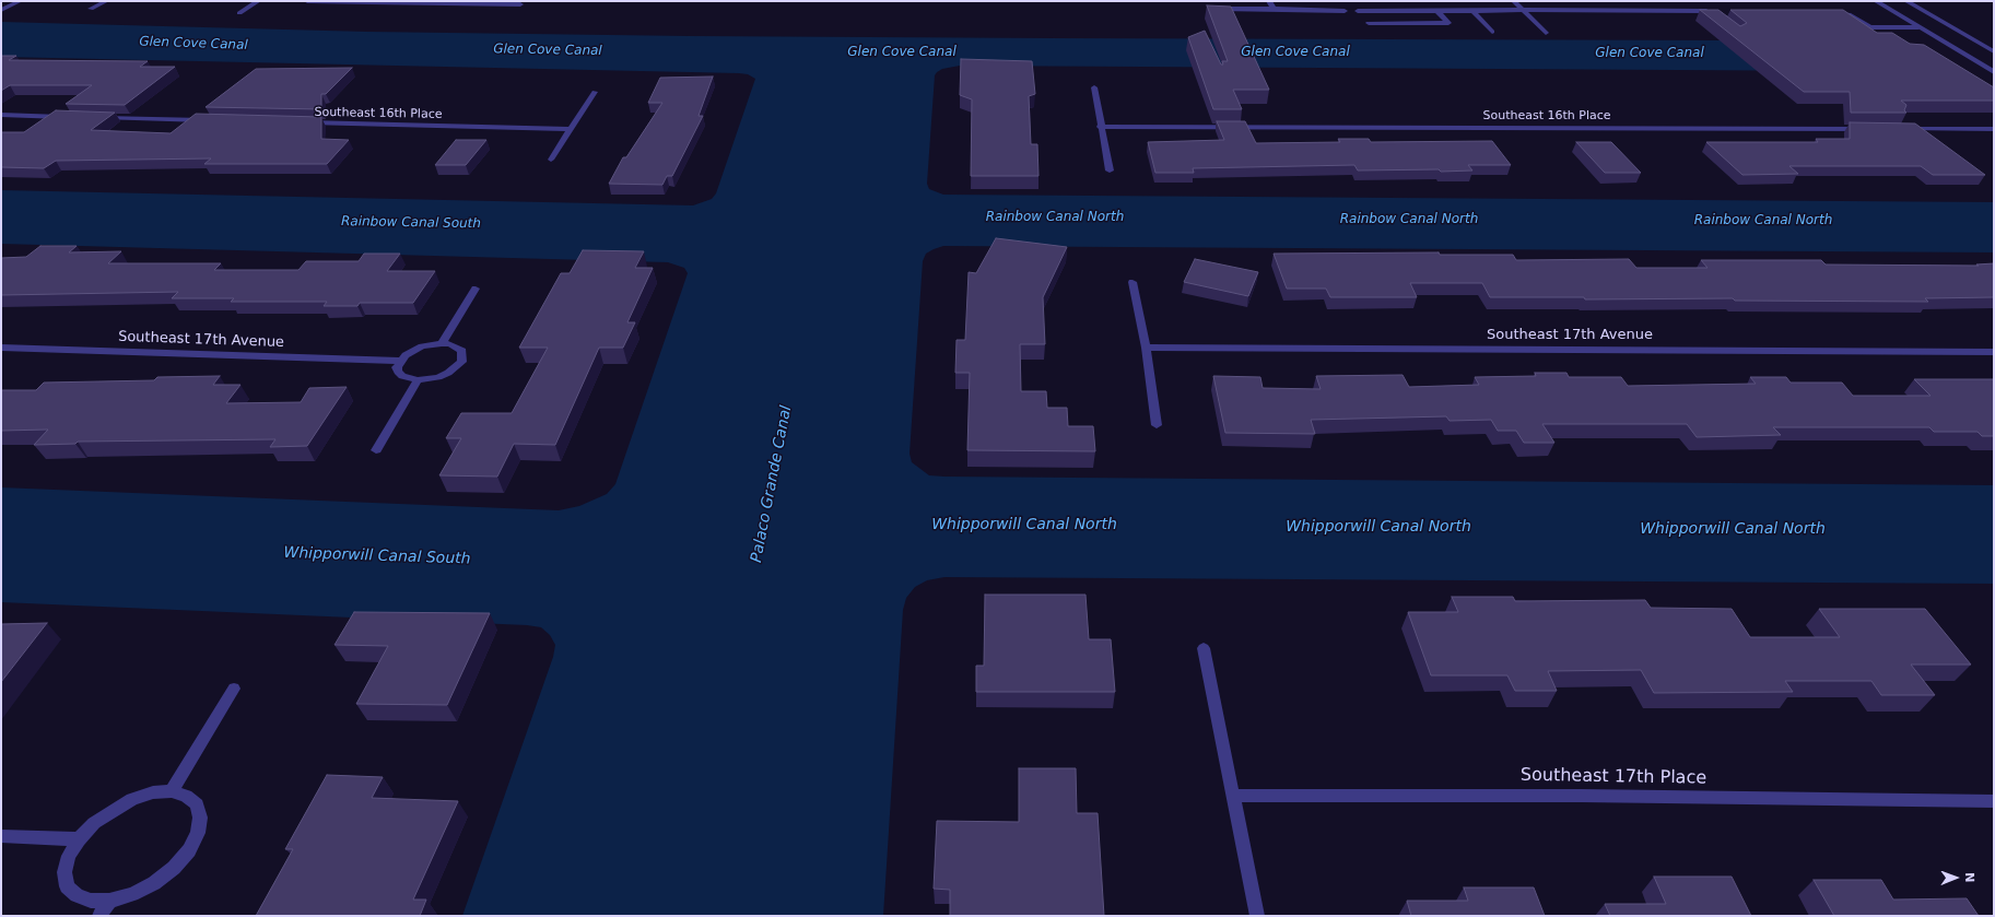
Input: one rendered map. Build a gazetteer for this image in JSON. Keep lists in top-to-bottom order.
{
  "streets": {
    "street": ["Southeast 16th Place", "Southeast 17th Avenue", "Southeast 17th Place"]
  },
  "water": [
    "Glen Cove Canal",
    "Rainbow Canal North",
    "Rainbow Canal South",
    "Palaco Grande Canal",
    "Whipporwill Canal North",
    "Whipporwill Canal South"
  ],
  "north": "right"
}
